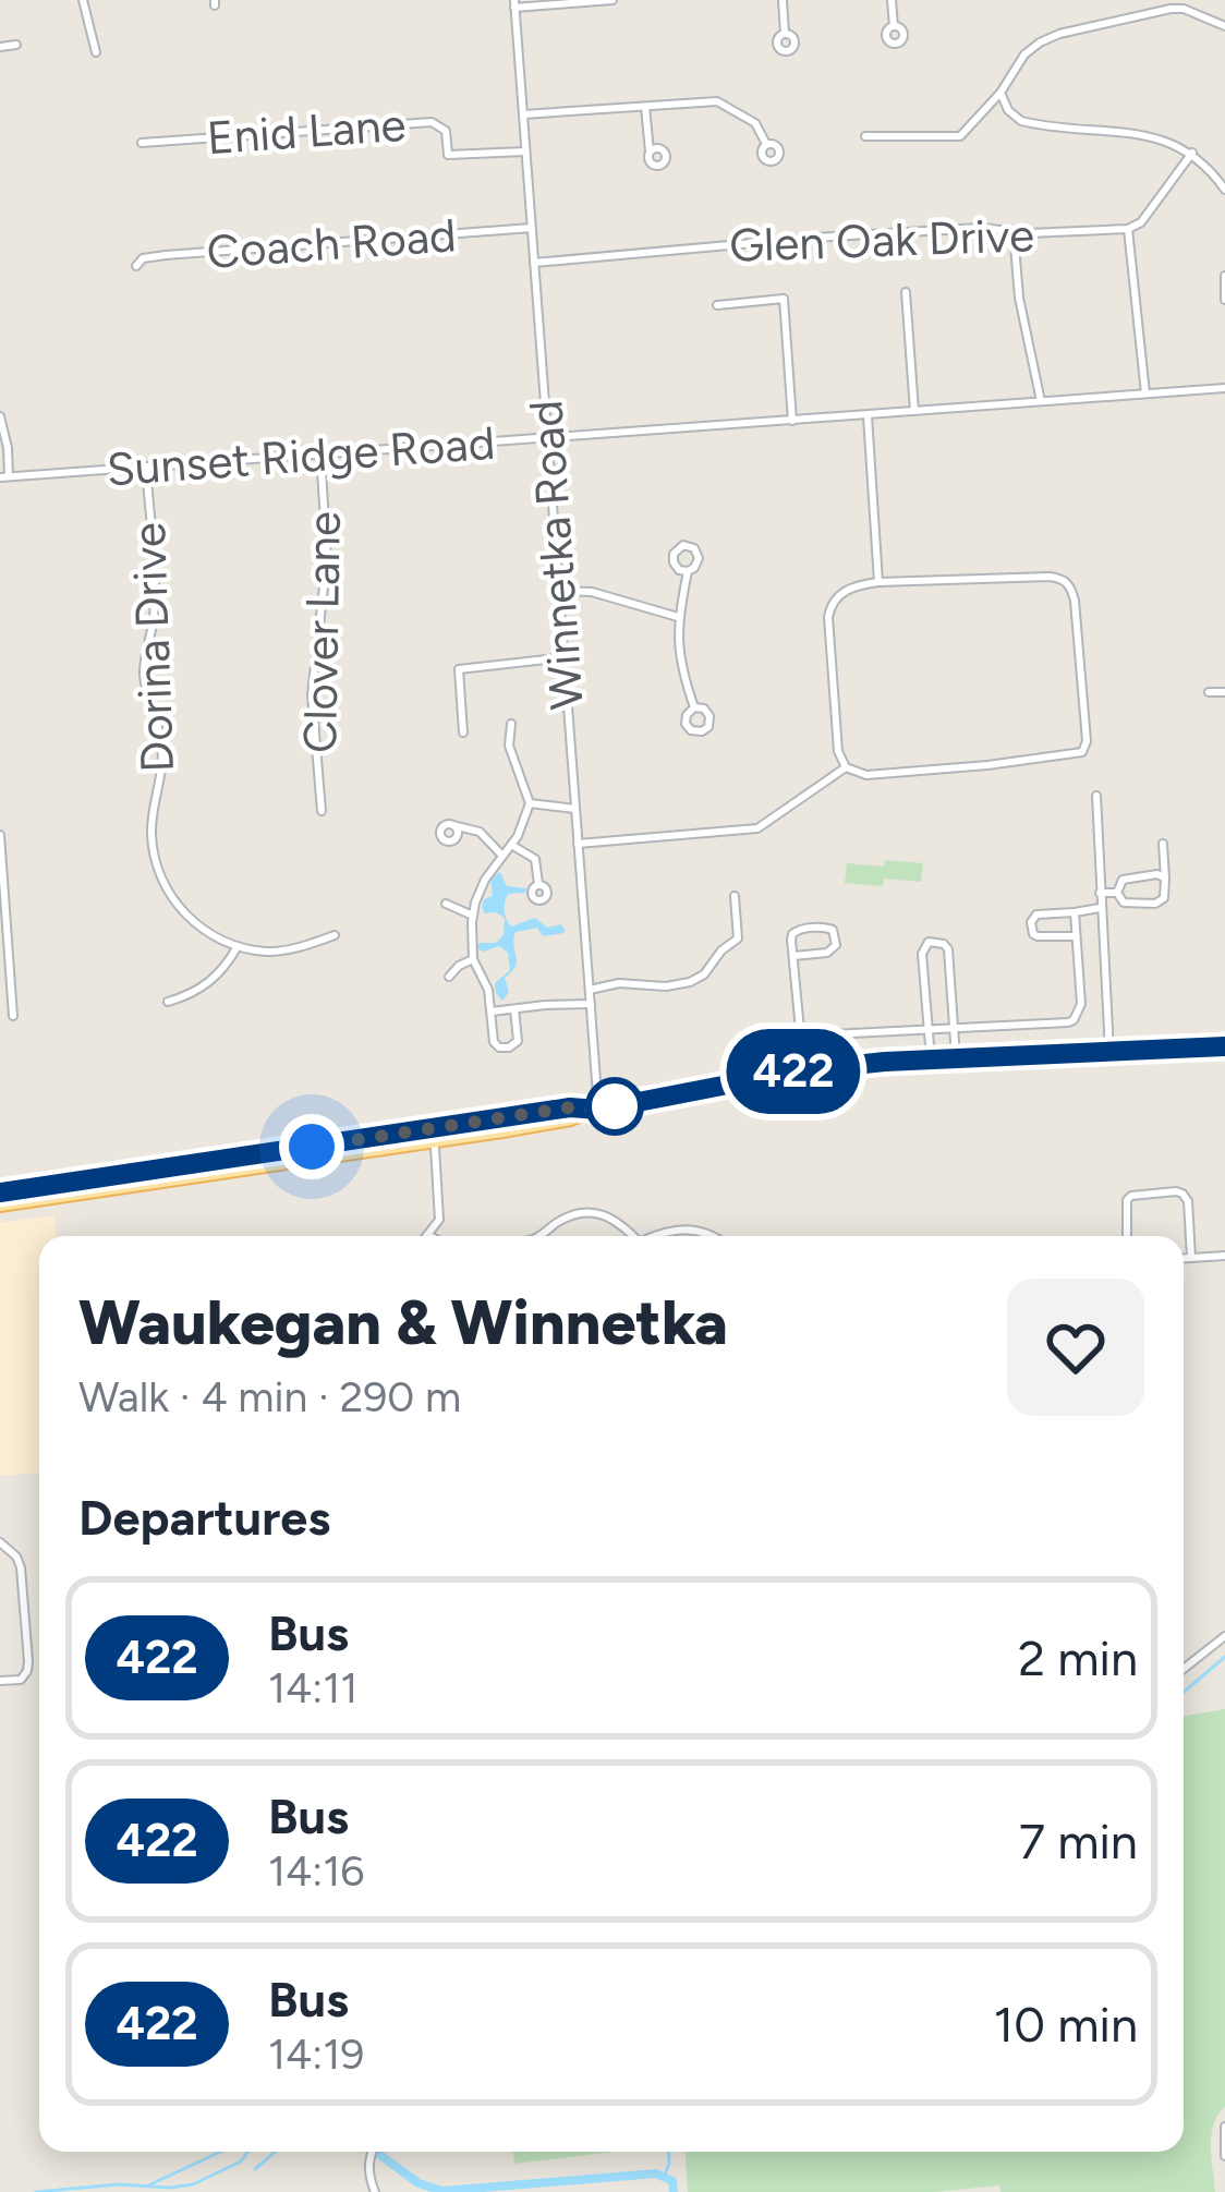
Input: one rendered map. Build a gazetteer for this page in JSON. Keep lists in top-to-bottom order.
{
  "streets": {
    "street": [
      "Enid Lane",
      "Glen Oak Drive",
      "Coach Road",
      "Sunset Ridge Road",
      "Winnetka Road",
      "Clover Lane",
      "Dorina Drive"
    ]
  },
  "crossings": [
    ["Enid Lane", "Winnetka Road"],
    ["Glen Oak Drive", "Winnetka Road"],
    ["Coach Road", "Winnetka Road"],
    ["Sunset Ridge Road", "Winnetka Road"],
    ["Sunset Ridge Road", "Clover Lane"],
    ["Sunset Ridge Road", "Dorina Drive"]
  ],
  "lines": ["bus line 422"],
  "page": {
    "on_map": "422",
    "heading": [
      ["Waukegan & Winnetka", "Walk · 4 min · 290 m"],
      "Departures"
    ],
    "list": [
      {
        "mark": "422",
        "name": "Bus",
        "note": "14:11",
        "value": "2 min"
      },
      {
        "mark": "422",
        "name": "Bus",
        "note": "14:16",
        "value": "7 min"
      },
      {
        "mark": "422",
        "name": "Bus",
        "note": "14:19",
        "value": "10 min"
      }
    ]
  }
}
